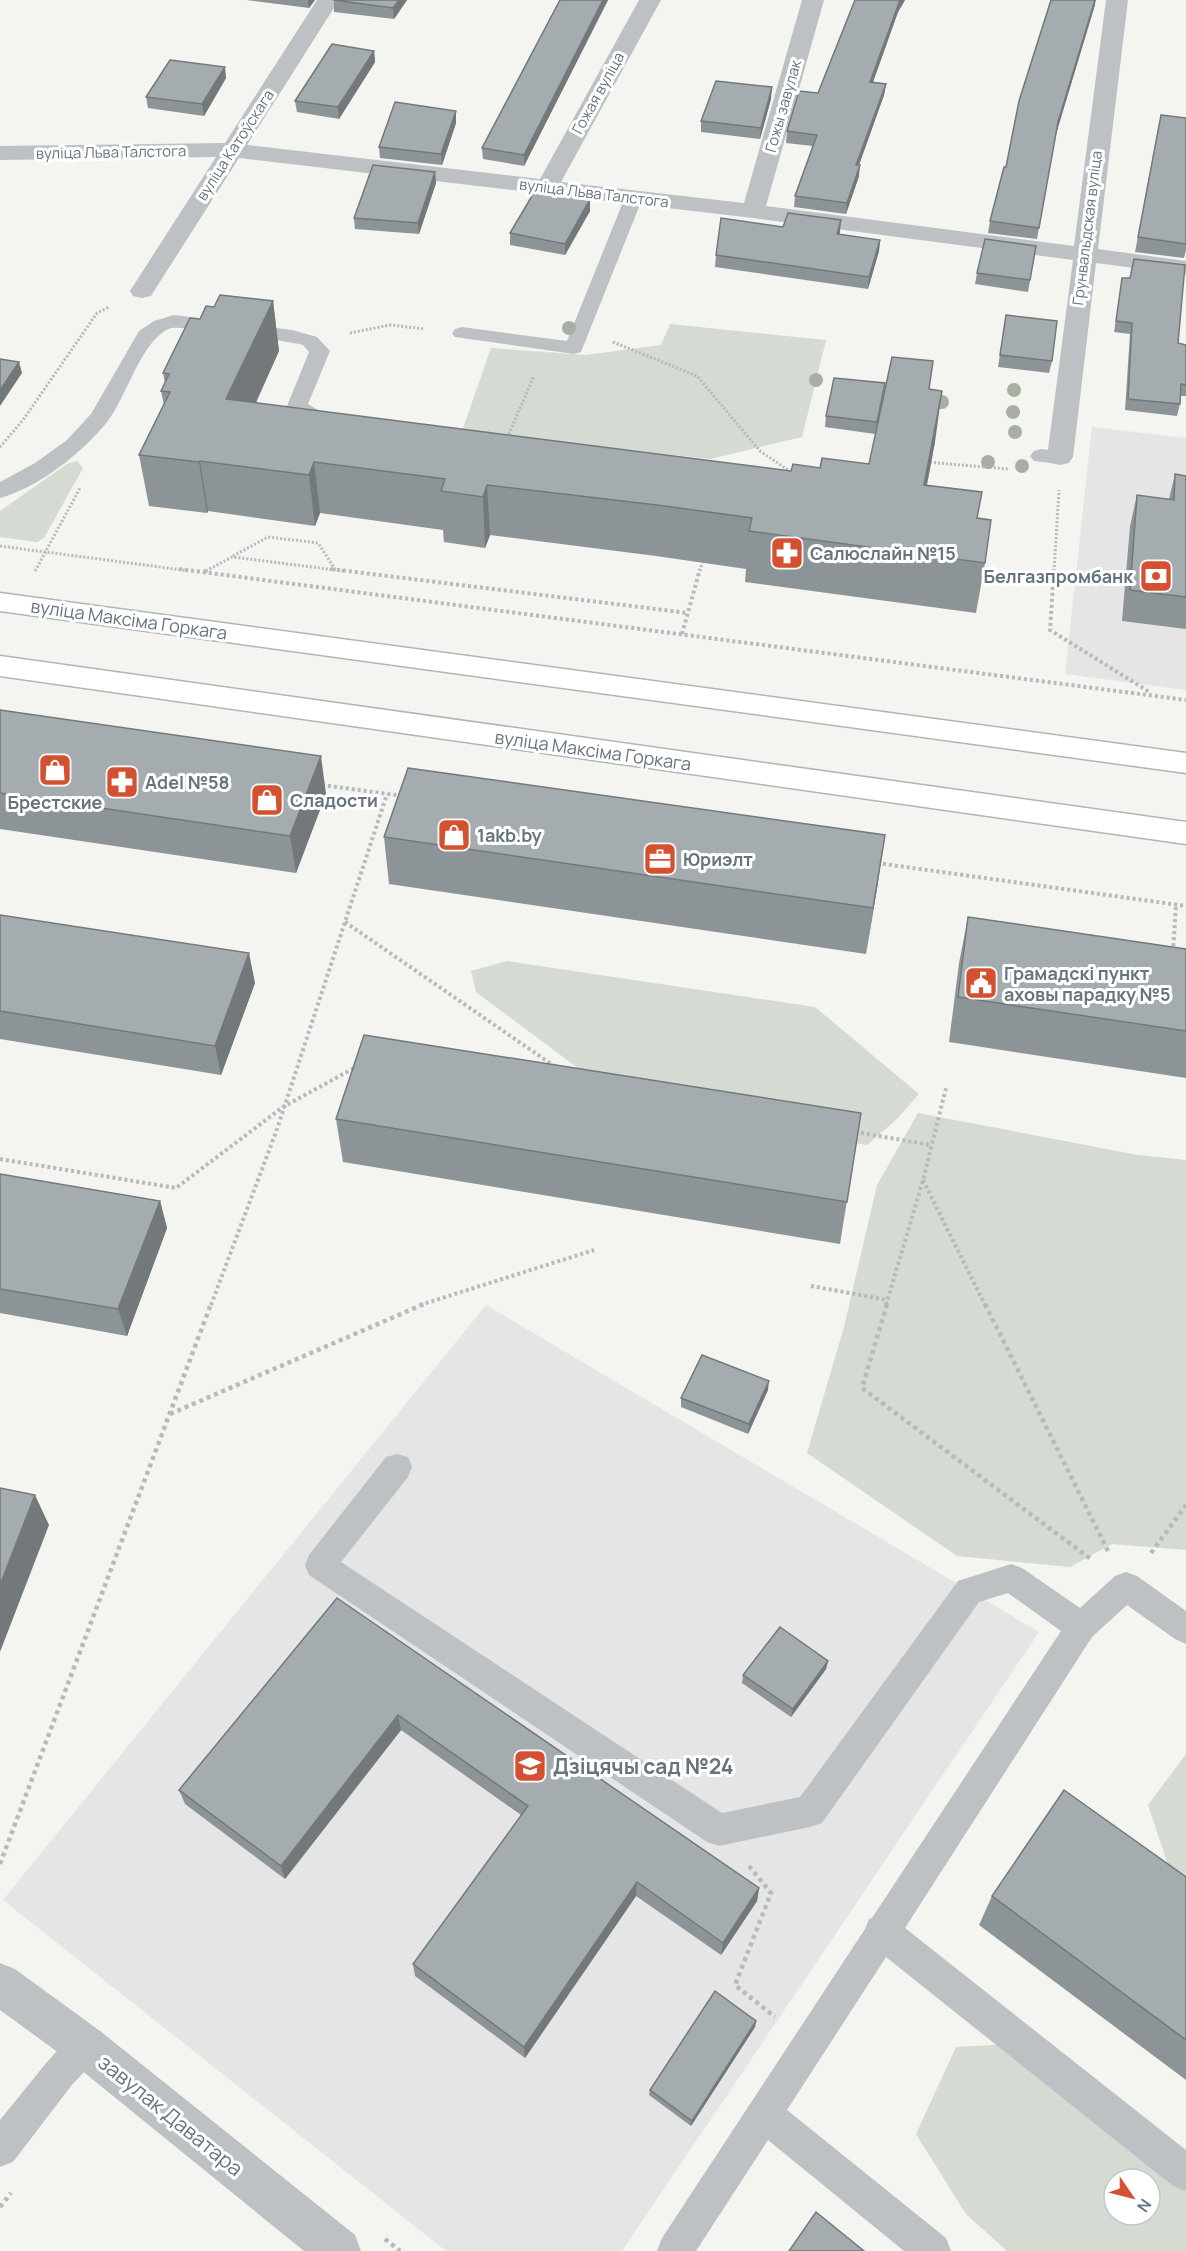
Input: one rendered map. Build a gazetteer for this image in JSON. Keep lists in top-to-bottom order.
{
  "streets": {
    "main road": ["вуліца Максіма Горкага"],
    "street": [
      "Гожая вуліца",
      "Гожы завулак",
      "вуліца Катоўскага",
      "вуліца Льва Талстога",
      "Грунвальдская вуліца",
      "завулак Даватара"
    ]
  },
  "crossings": [
    ["Гожая вуліца", "вуліца Льва Талстога"],
    ["Гожы завулак", "вуліца Льва Талстога"],
    ["вуліца Катоўскага", "вуліца Льва Талстога"],
    ["вуліца Льва Талстога", "Грунвальдская вуліца"]
  ],
  "places": {
    "pharmacy": ["Салюслайн №15", "Adel №58"],
    "bank": ["Белгазпромбанк"],
    "shop": ["Брестские", "Сладости", "1akb.by"],
    "office": ["Юриэлт"],
    "public building": ["Грамадскі пункт аховы парадку №5"],
    "school or university": ["Дзіцячы сад №24"]
  },
  "north": "bottom right"
}
